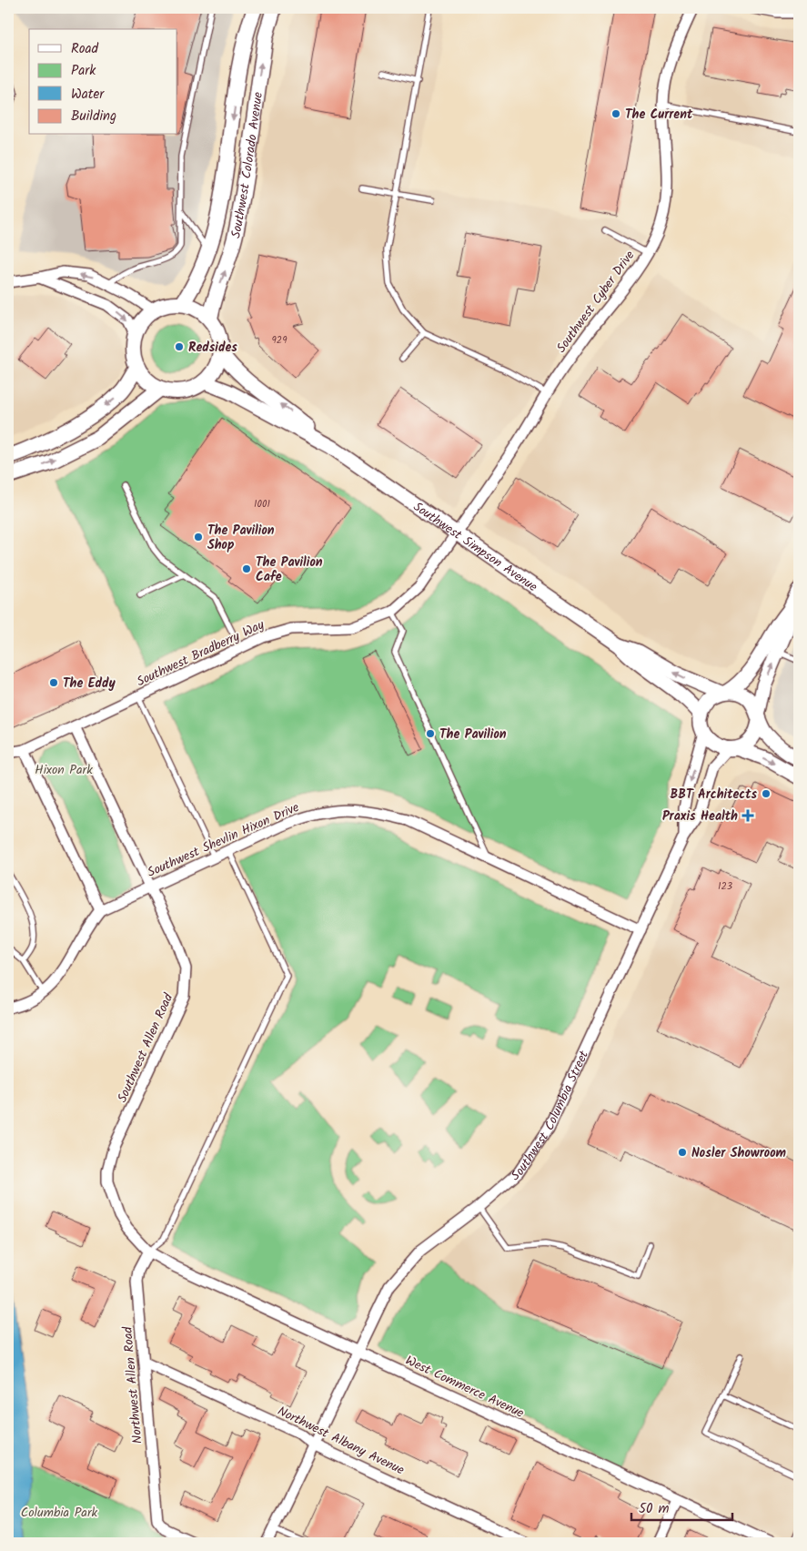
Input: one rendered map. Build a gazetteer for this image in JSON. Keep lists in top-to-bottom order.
{
  "streets": {
    "main road": ["Southwest Colorado Avenue"],
    "street": [
      "Southwest Cyber Drive",
      "Southwest Simpson Avenue",
      "Southwest Bradberry Way",
      "Southwest Shevlin Hixon Drive",
      "Southwest Allen Road",
      "Southwest Columbia Street",
      "Northwest Allen Road",
      "West Commerce Avenue",
      "Northwest Albany Avenue"
    ]
  },
  "crossings": [
    ["Southwest Colorado Avenue", "Southwest Simpson Avenue"],
    ["Southwest Cyber Drive", "Southwest Simpson Avenue"],
    ["Southwest Cyber Drive", "Southwest Bradberry Way"],
    ["Southwest Simpson Avenue", "Southwest Bradberry Way"],
    ["Southwest Simpson Avenue", "Southwest Columbia Street"],
    ["Southwest Bradberry Way", "Southwest Allen Road"],
    ["Southwest Shevlin Hixon Drive", "Southwest Allen Road"],
    ["Southwest Shevlin Hixon Drive", "Southwest Columbia Street"],
    ["Southwest Allen Road", "Northwest Allen Road"],
    ["Southwest Allen Road", "West Commerce Avenue"],
    ["Southwest Columbia Street", "West Commerce Avenue"],
    ["Southwest Columbia Street", "Northwest Albany Avenue"],
    ["Northwest Allen Road", "West Commerce Avenue"],
    ["Northwest Allen Road", "Northwest Albany Avenue"]
  ],
  "parks": ["Hixon Park", "Columbia Park"],
  "places": {
    "other": [
      "The Current",
      "Redsides",
      "The Pavilion Shop",
      "The Pavilion Cafe",
      "The Eddy",
      "The Pavilion",
      "BBT Architects",
      "Nosler Showroom"
    ],
    "health": ["Praxis Health"]
  },
  "house_numbers": ["929", "1001", "123"],
  "legend": [
    "Road",
    "Park",
    "Water",
    "Building"
  ],
  "scale_bar": "50 m"
}
